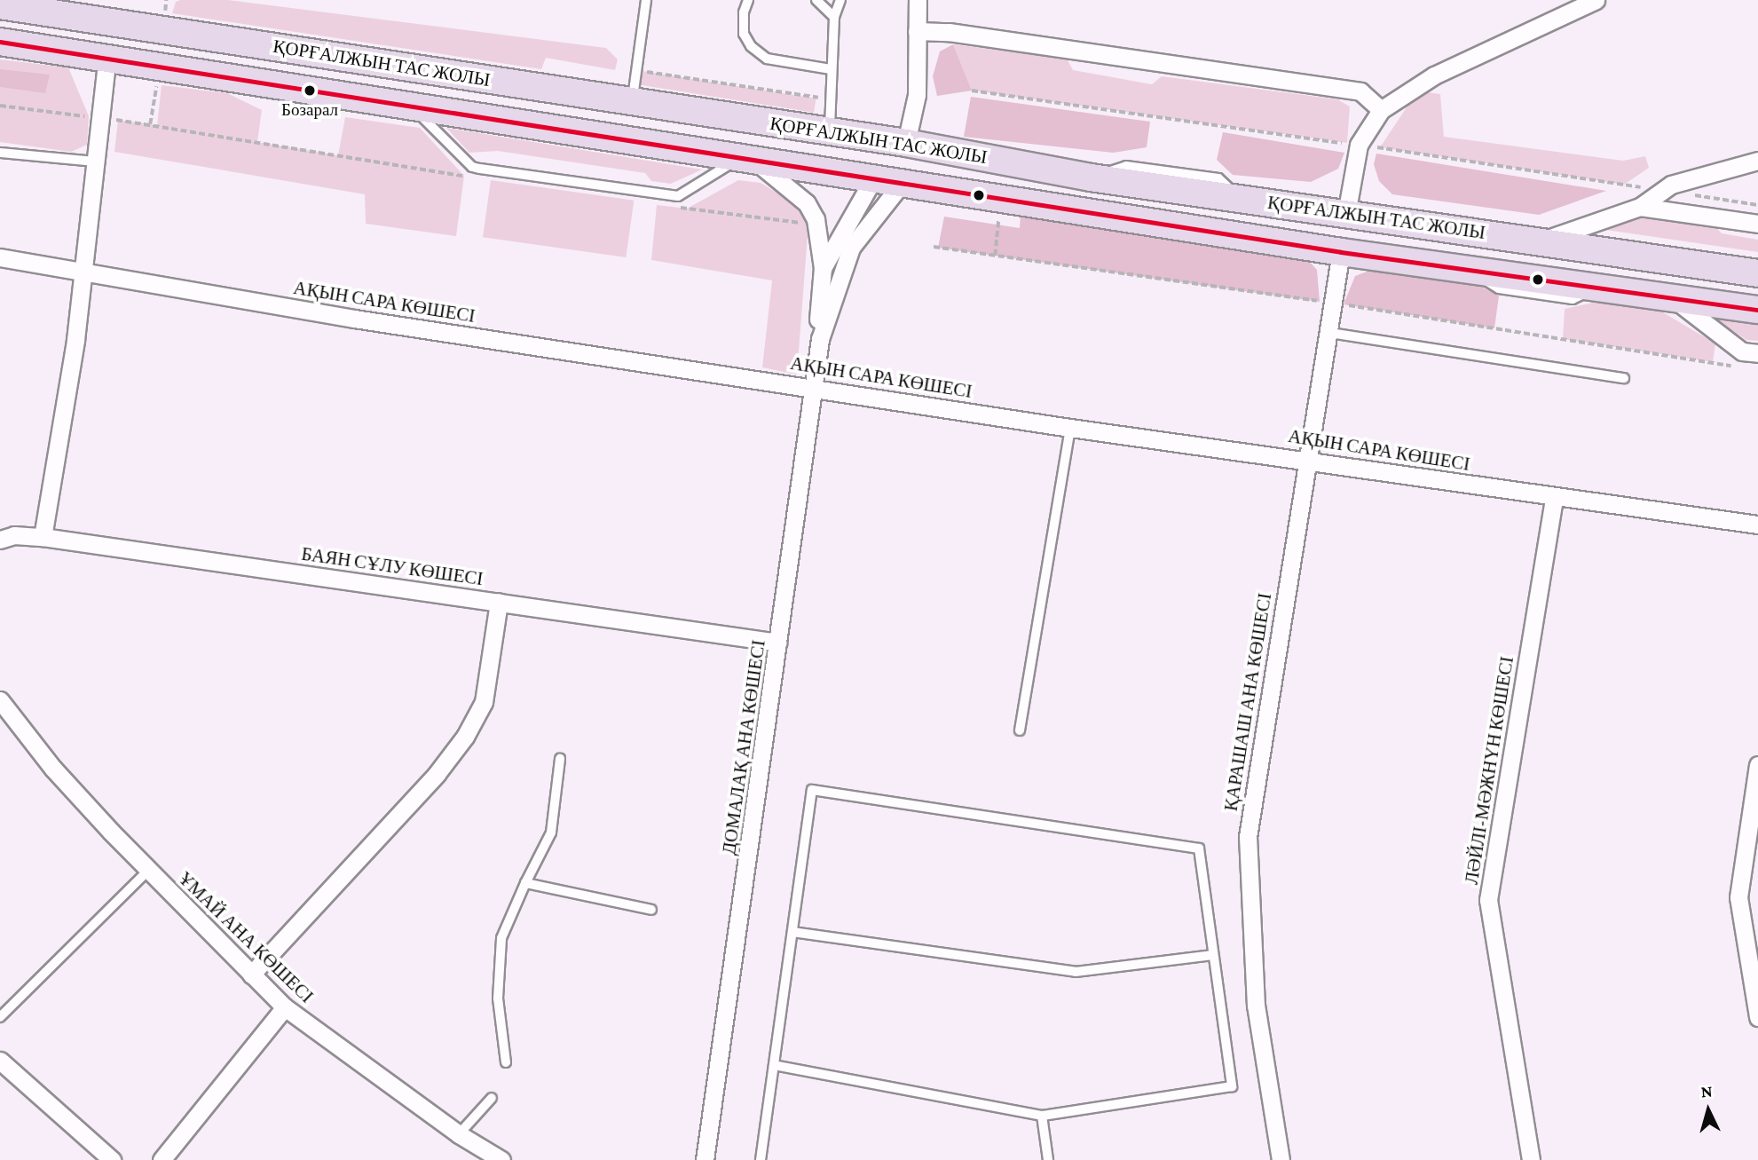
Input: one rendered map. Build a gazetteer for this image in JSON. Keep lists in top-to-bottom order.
{
  "streets": {
    "main road": ["ҚОРҒАЛЖЫН ТАС ЖОЛЫ"],
    "street": [
      "АҚЫН САРА КӨШЕСІ",
      "БАЯН СҰЛУ КӨШЕСІ",
      "ҚАРАШАШ АНА КӨШЕСІ",
      "ДОМАЛАҚ АНА КӨШЕСІ",
      "ЛӘЙЛІ-МӘЖНҮН КӨШЕСІ",
      "ҰМАЙ АНА КӨШЕСІ"
    ]
  },
  "crossings": [
    ["ҚОРҒАЛЖЫН ТАС ЖОЛЫ", "ҚАРАШАШ АНА КӨШЕСІ"],
    ["ҚОРҒАЛЖЫН ТАС ЖОЛЫ", "ДОМАЛАҚ АНА КӨШЕСІ"],
    ["АҚЫН САРА КӨШЕСІ", "ҚАРАШАШ АНА КӨШЕСІ"],
    ["АҚЫН САРА КӨШЕСІ", "ДОМАЛАҚ АНА КӨШЕСІ"],
    ["АҚЫН САРА КӨШЕСІ", "ЛӘЙЛІ-МӘЖНҮН КӨШЕСІ"],
    ["БАЯН СҰЛУ КӨШЕСІ", "ДОМАЛАҚ АНА КӨШЕСІ"]
  ],
  "places": ["Бозарал"],
  "north": "top"
}
